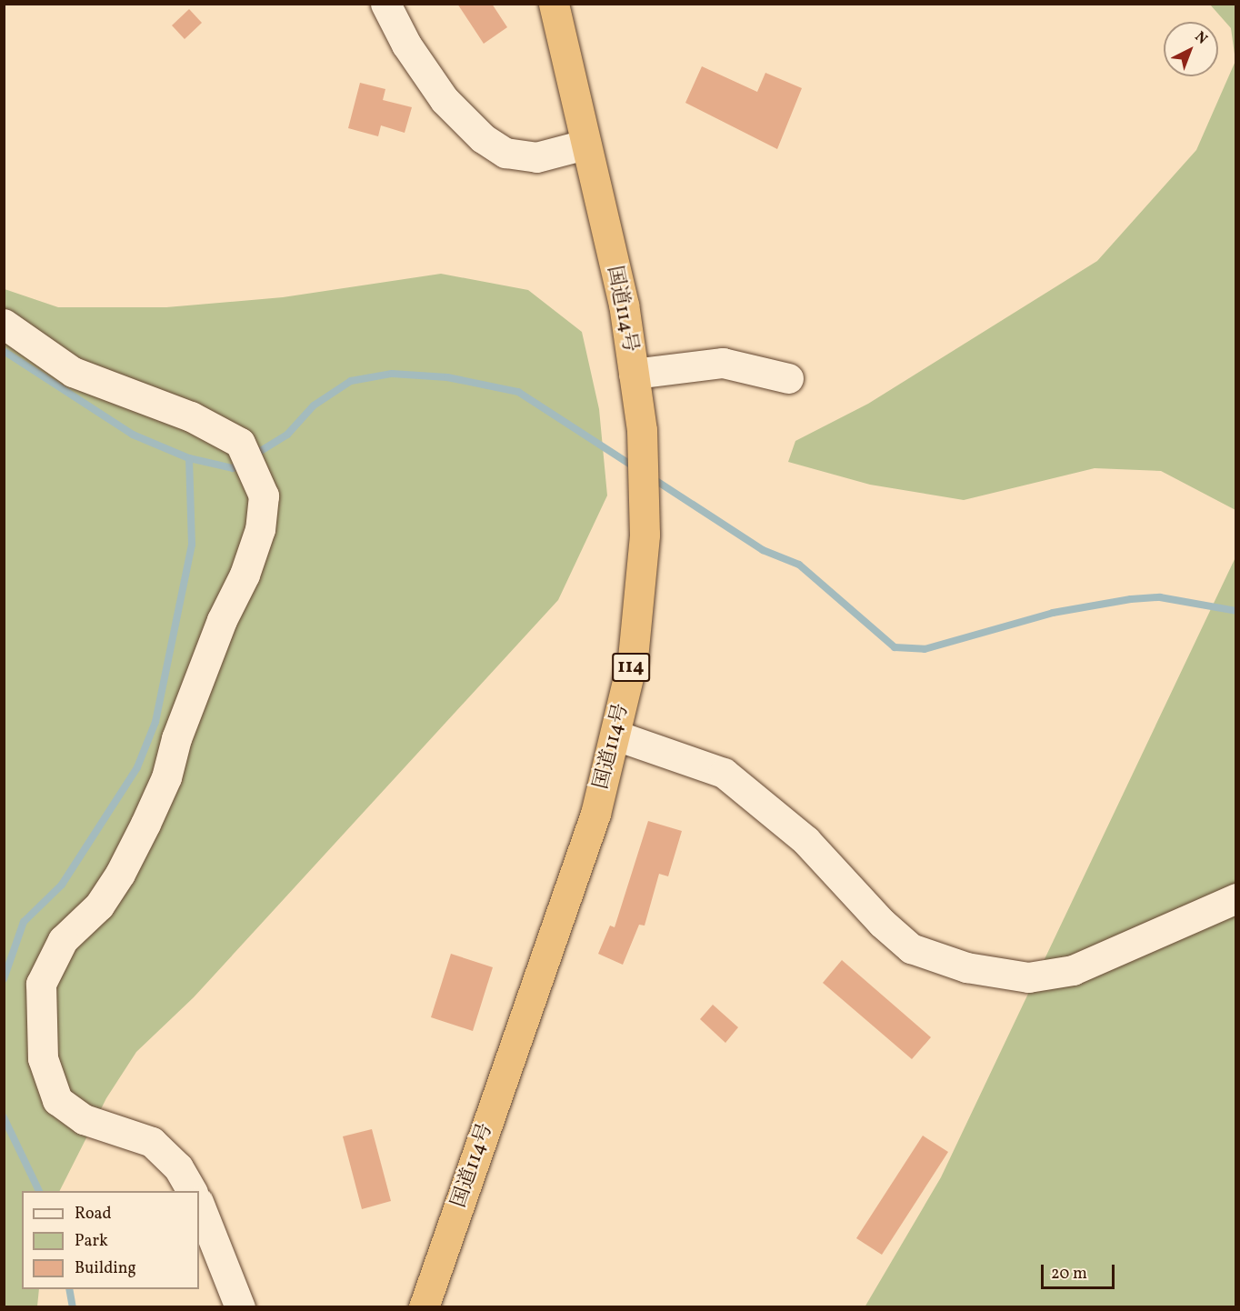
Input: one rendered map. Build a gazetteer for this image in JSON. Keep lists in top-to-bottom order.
{
  "streets": {
    "highway": ["国道114号", "114"]
  },
  "legend": ["Road", "Park", "Building"],
  "scale_bar": "20 m",
  "north": "top right"
}
